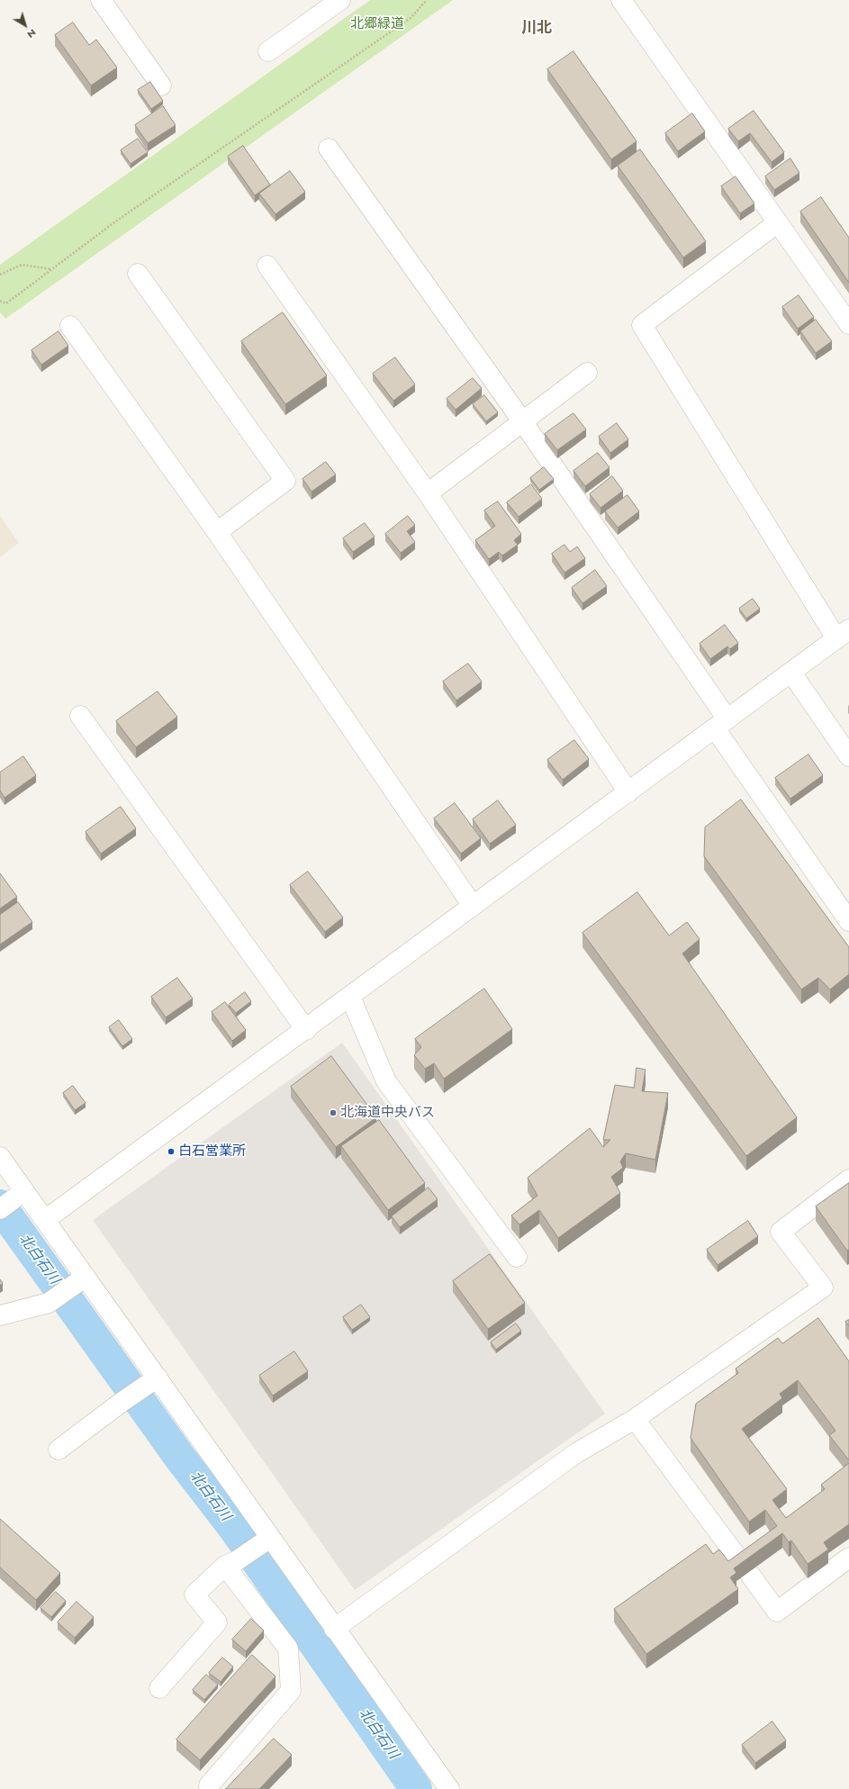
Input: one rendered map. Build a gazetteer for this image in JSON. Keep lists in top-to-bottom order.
{
  "districts": ["川北"],
  "water": ["北白石川"],
  "parks": ["北郷緑道"],
  "places": ["北海道中央バス", "白石営業所"],
  "north": "bottom right"
}
